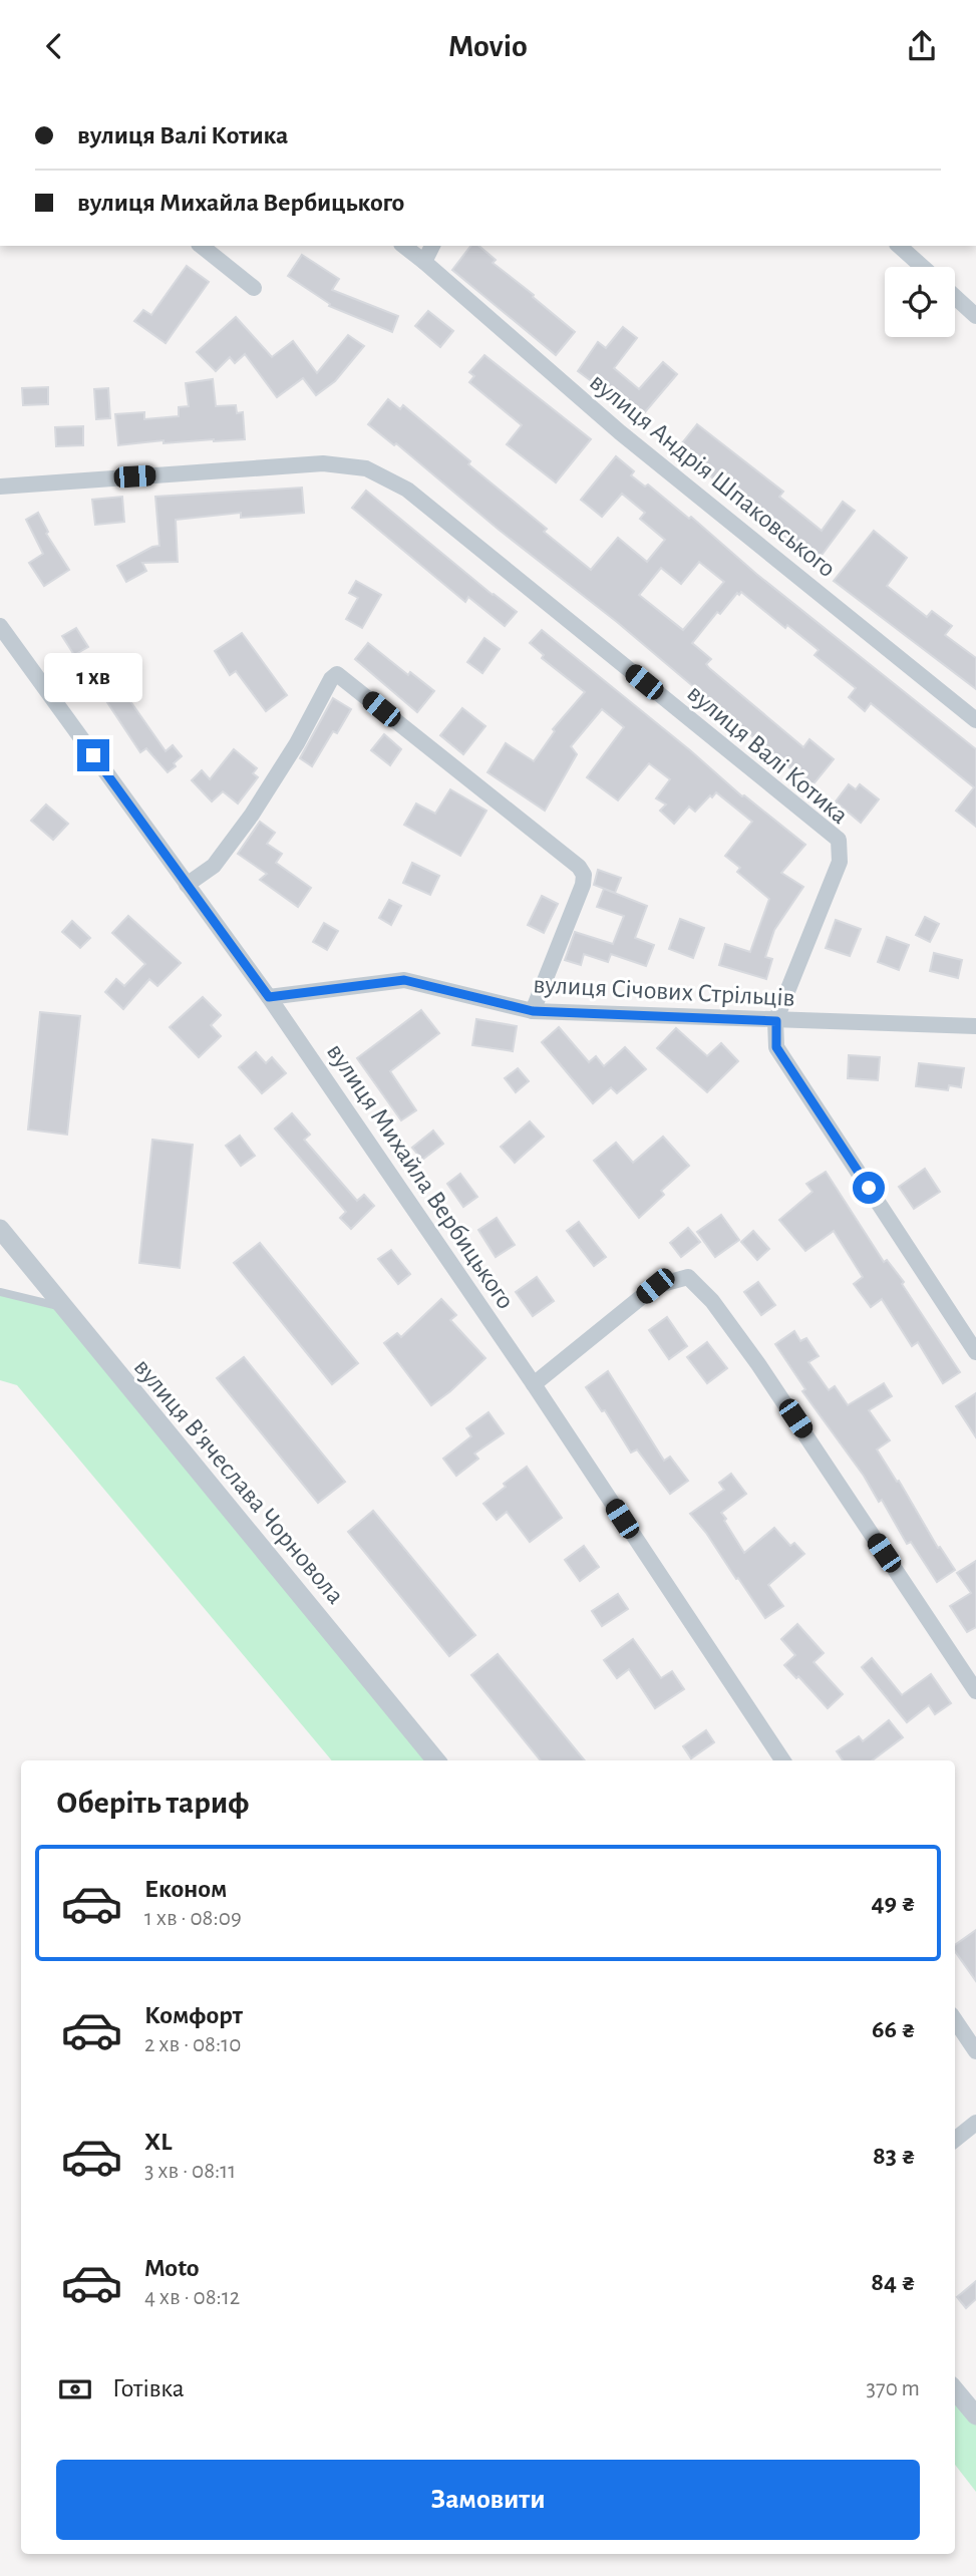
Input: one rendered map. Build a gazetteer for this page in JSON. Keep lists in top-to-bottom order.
{
  "streets": {
    "street": [
      "вулиця Андрія Шпаковського",
      "вулиця Валі Котика",
      "вулиця Січових Стрільців",
      "вулиця Михайла Вербицького",
      "вулиця В'ячеслава Чорновола"
    ]
  },
  "crossings": [
    ["вулиця Валі Котика", "вулиця Січових Стрільців"],
    ["вулиця Січових Стрільців", "вулиця Михайла Вербицького"]
  ],
  "page": {
    "header": "Movio",
    "banner": ["вулиця Валі Котика", "вулиця Михайла Вербицького"],
    "bubble": "1 хв",
    "heading": "Оберіть тариф",
    "list": [
      {
        "name": "Економ",
        "note": "1 хв · 08:09",
        "value": "49 ₴"
      },
      {
        "name": "Комфорт",
        "note": "2 хв · 08:10",
        "value": "66 ₴"
      },
      {
        "name": "XL",
        "note": "3 хв · 08:11",
        "value": "83 ₴"
      },
      {
        "name": "Moto",
        "note": "4 хв · 08:12",
        "value": "84 ₴"
      }
    ],
    "pay": ["Готівка", "370 m"],
    "buttons": "Замовити"
  }
}
